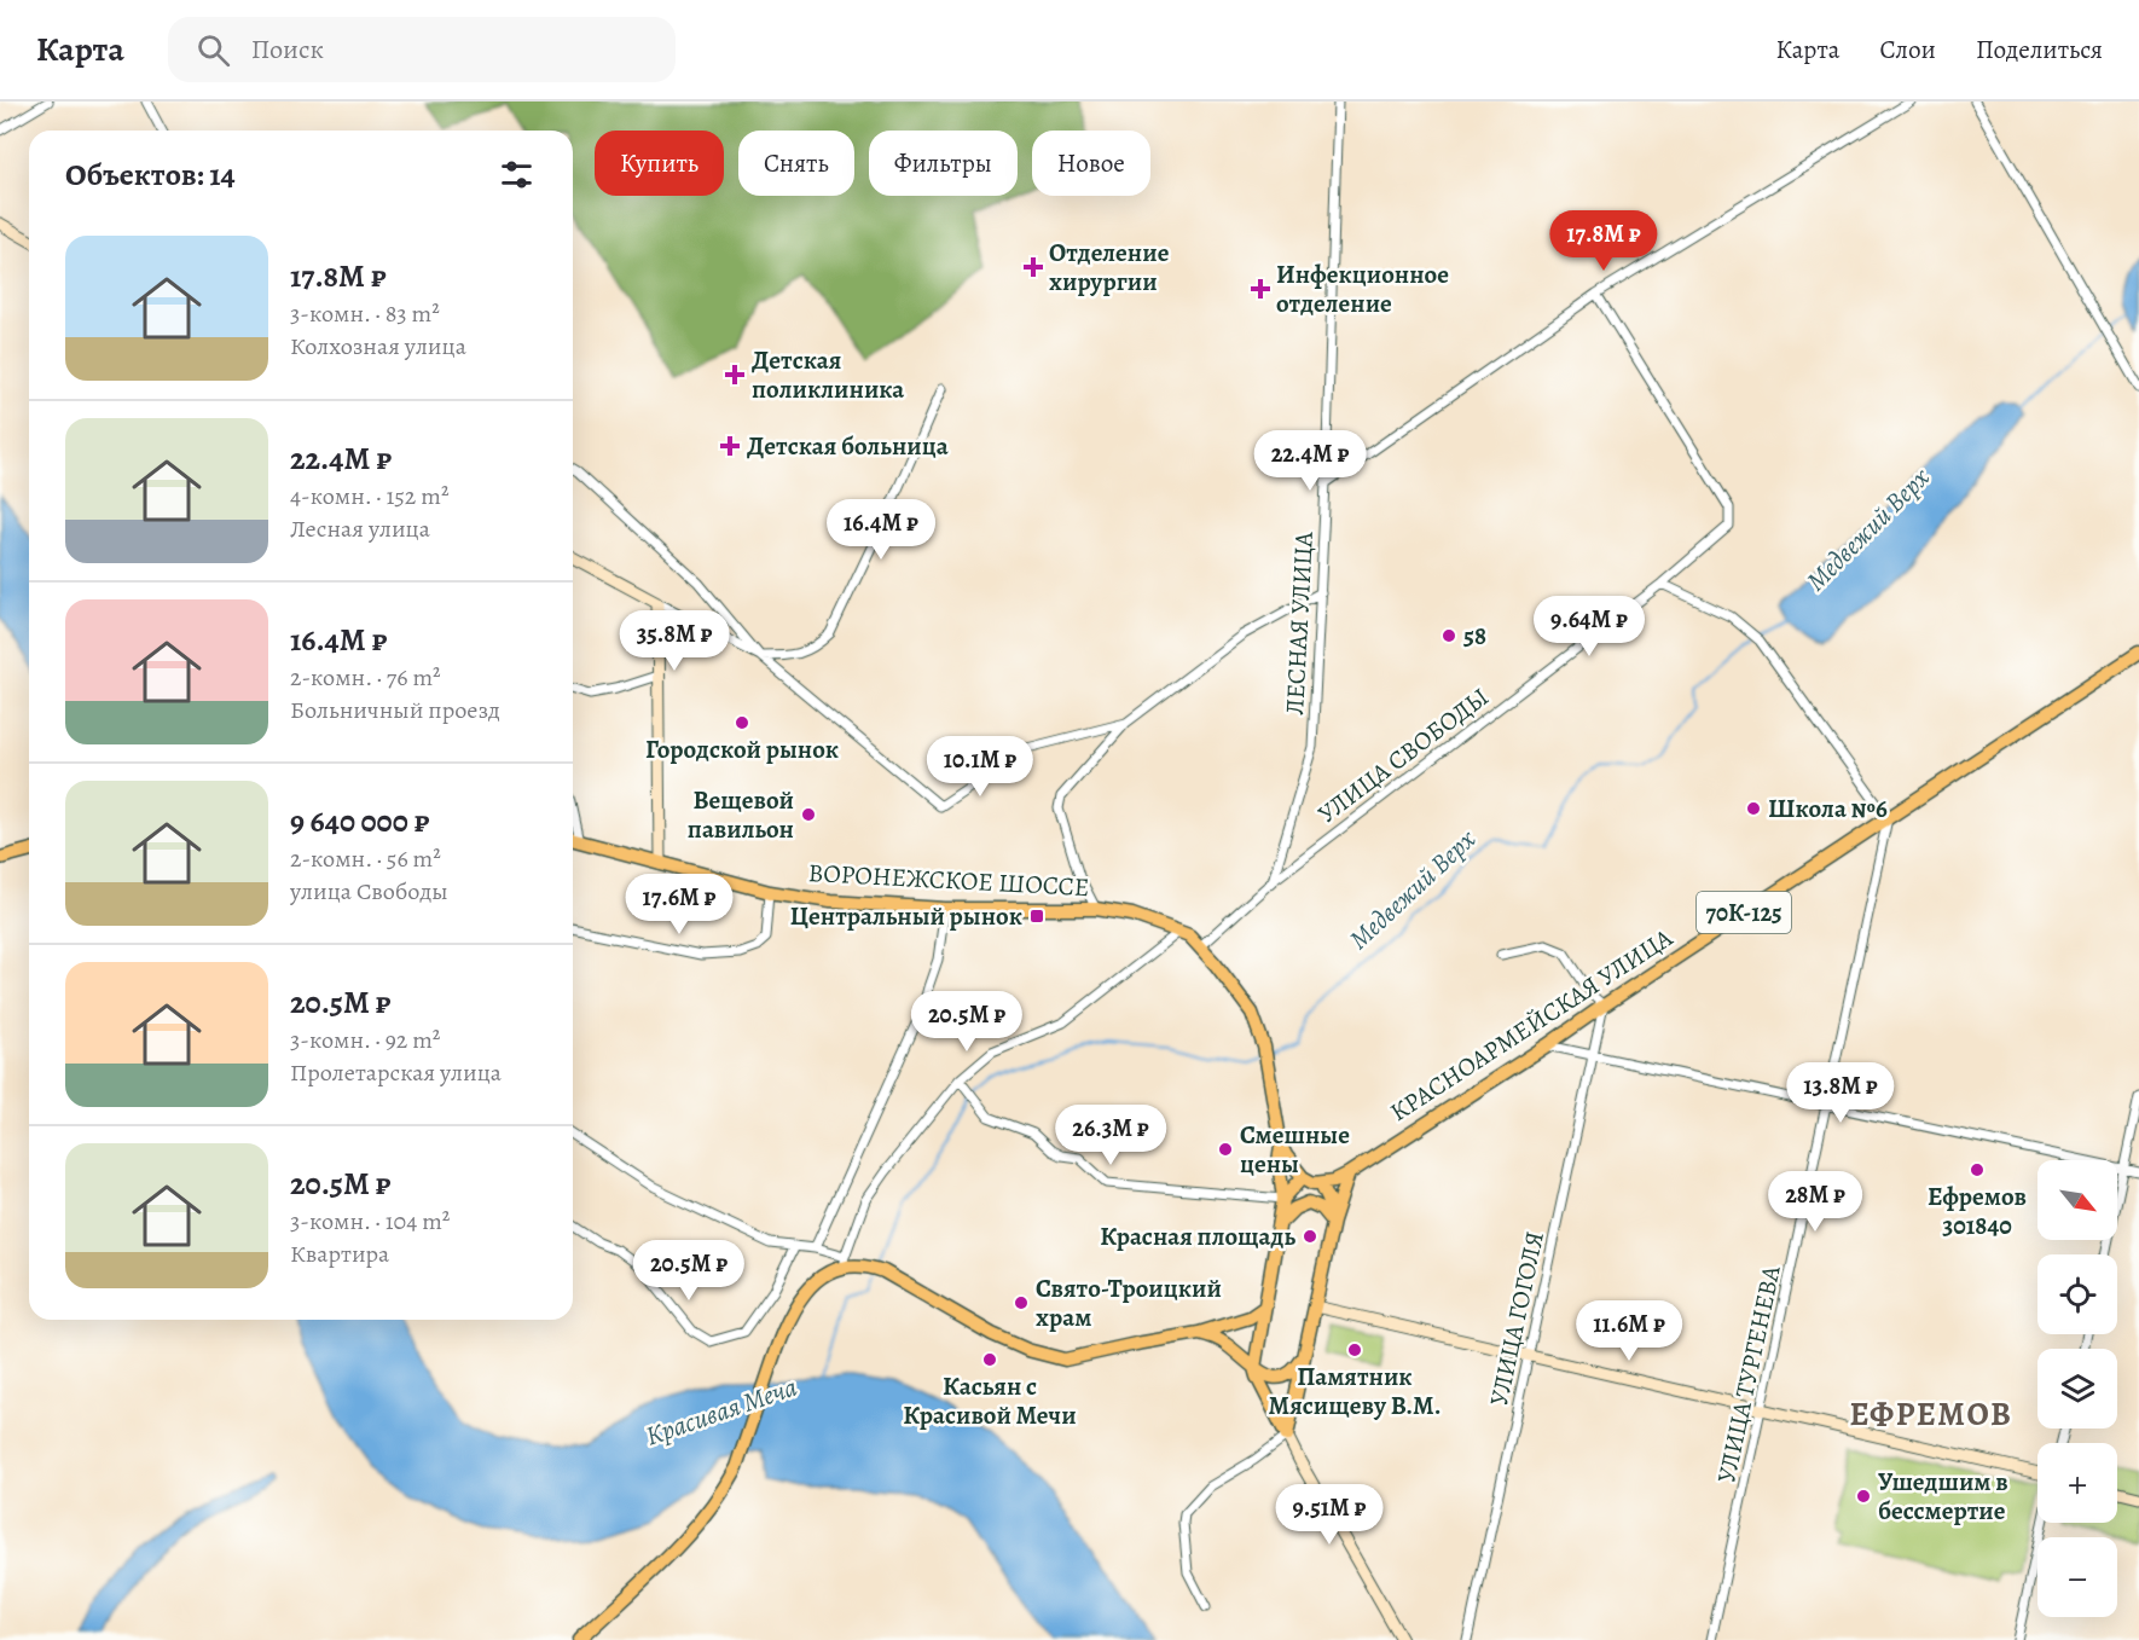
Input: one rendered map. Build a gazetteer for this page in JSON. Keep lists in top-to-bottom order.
{
  "streets": {
    "main road": ["ВОРОНЕЖСКОЕ ШОССЕ", "70К-125", "КРАСНОАРМЕЙСКАЯ УЛИЦА"],
    "street": [
      "ЛЕСНАЯ УЛИЦА",
      "УЛИЦА СВОБОДЫ",
      "УЛИЦА ГОГОЛЯ",
      "УЛИЦА ТУРГЕНЕВА"
    ]
  },
  "crossings": [
    ["ЛЕСНАЯ УЛИЦА", "УЛИЦА СВОБОДЫ"],
    ["УЛИЦА СВОБОДЫ", "ВОРОНЕЖСКОЕ ШОССЕ"],
    ["КРАСНОАРМЕЙСКАЯ УЛИЦА", "УЛИЦА ГОГОЛЯ"],
    ["КРАСНОАРМЕЙСКАЯ УЛИЦА", "УЛИЦА ТУРГЕНЕВА"]
  ],
  "districts": ["ЕФРЕМОВ"],
  "water": ["Медвежий Верх", "Красивая Меча"],
  "places": {
    "health": [
      "Отделение хирургии",
      "Инфекционное отделение",
      "Детская поликлиника",
      "Детская больница"
    ],
    "other": [
      "58",
      "Городской рынок",
      "Школа №6",
      "Вещевой павильон",
      "Смешные цены",
      "Ефремов 301840",
      "Красная площадь",
      "Свято-Троицкий храм",
      "Памятник Мясищеву В.М.",
      "Касьян с Красивой Мечи",
      "Ушедшим в бессмертие"
    ],
    "transit": ["Центральный рынок"]
  },
  "north": "bottom right",
  "page": {
    "header": "Карта",
    "search": "Поиск",
    "nav": ["Карта", "Слои", "Поделиться"],
    "chip": [
      "Купить",
      "Снять",
      "Фильтры",
      "Новое"
    ],
    "heading": "Объектов: 14",
    "price": [
      "17.8M ₽",
      "22.4M ₽",
      "16.4M ₽",
      "9.64M ₽",
      "35.8M ₽",
      "10.1M ₽",
      "17.6M ₽",
      "20.5M ₽",
      "13.8M ₽",
      "26.3M ₽",
      "28M ₽",
      "20.5M ₽",
      "11.6M ₽",
      "9.51M ₽"
    ],
    "list": [
      {
        "name": "17.8M ₽",
        "note": "3-комн. · 83 m² · Колхозная улица"
      },
      {
        "name": "22.4M ₽",
        "note": "4-комн. · 152 m² · Лесная улица"
      },
      {
        "name": "16.4M ₽",
        "note": "2-комн. · 76 m² · Больничный проезд"
      },
      {
        "name": "9 640 000 ₽",
        "note": "2-комн. · 56 m² · улица Свободы"
      },
      {
        "name": "20.5M ₽",
        "note": "3-комн. · 92 m² · Пролетарская улица"
      },
      {
        "name": "20.5M ₽",
        "note": "3-комн. · 104 m² · Квартира"
      }
    ],
    "map_buttons": ["+", "−"]
  }
}
